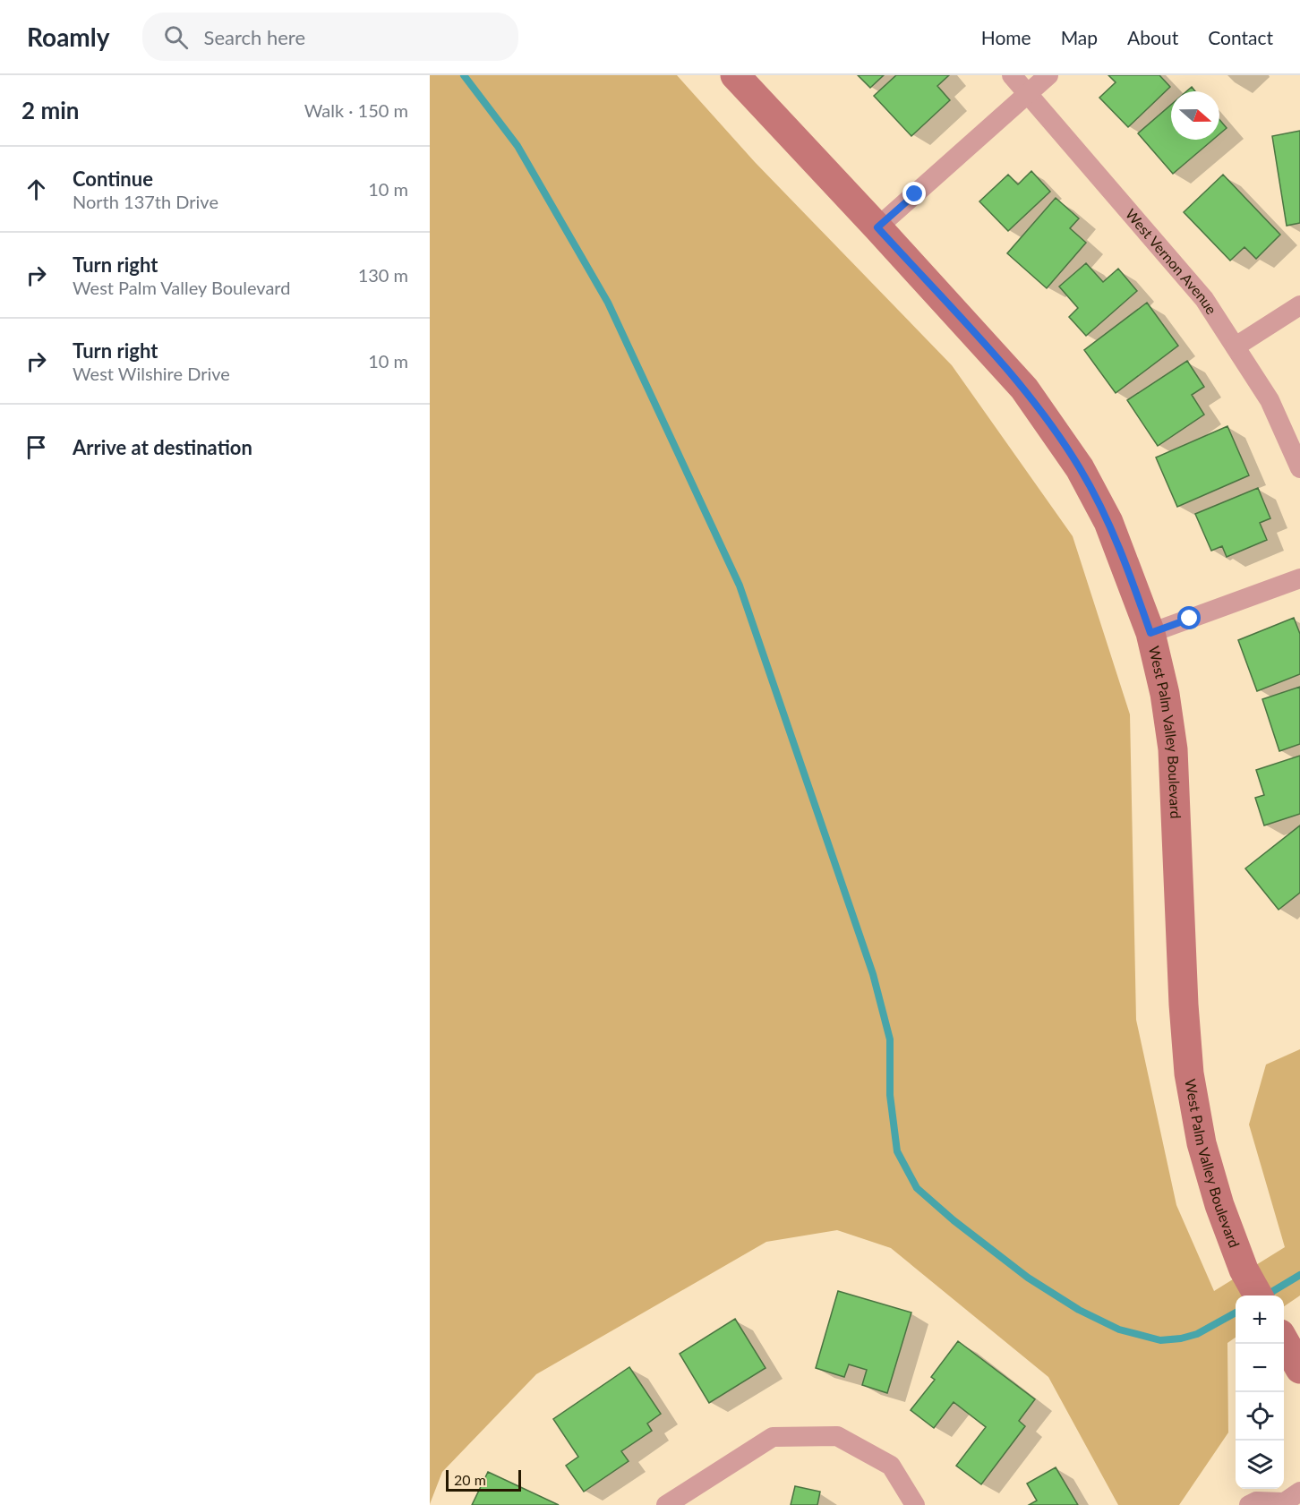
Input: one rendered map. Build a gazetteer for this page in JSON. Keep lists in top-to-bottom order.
{
  "streets": {
    "street": ["West Vernon Avenue", "West Palm Valley Boulevard"]
  },
  "scale_bar": "20 m",
  "north": "right",
  "page": {
    "header": "Roamly",
    "search": "Search here",
    "nav": [
      "Home",
      "Map",
      "About",
      "Contact"
    ],
    "heading": ["2 min", "Walk · 150 m"],
    "list": [
      ["Continue", "North 137th Drive", "10 m"],
      ["Turn right", "West Palm Valley Boulevard", "130 m"],
      ["Turn right", "West Wilshire Drive", "10 m"],
      "Arrive at destination"
    ],
    "map_buttons": ["+", "−"],
    "scale": "20 m"
  }
}
